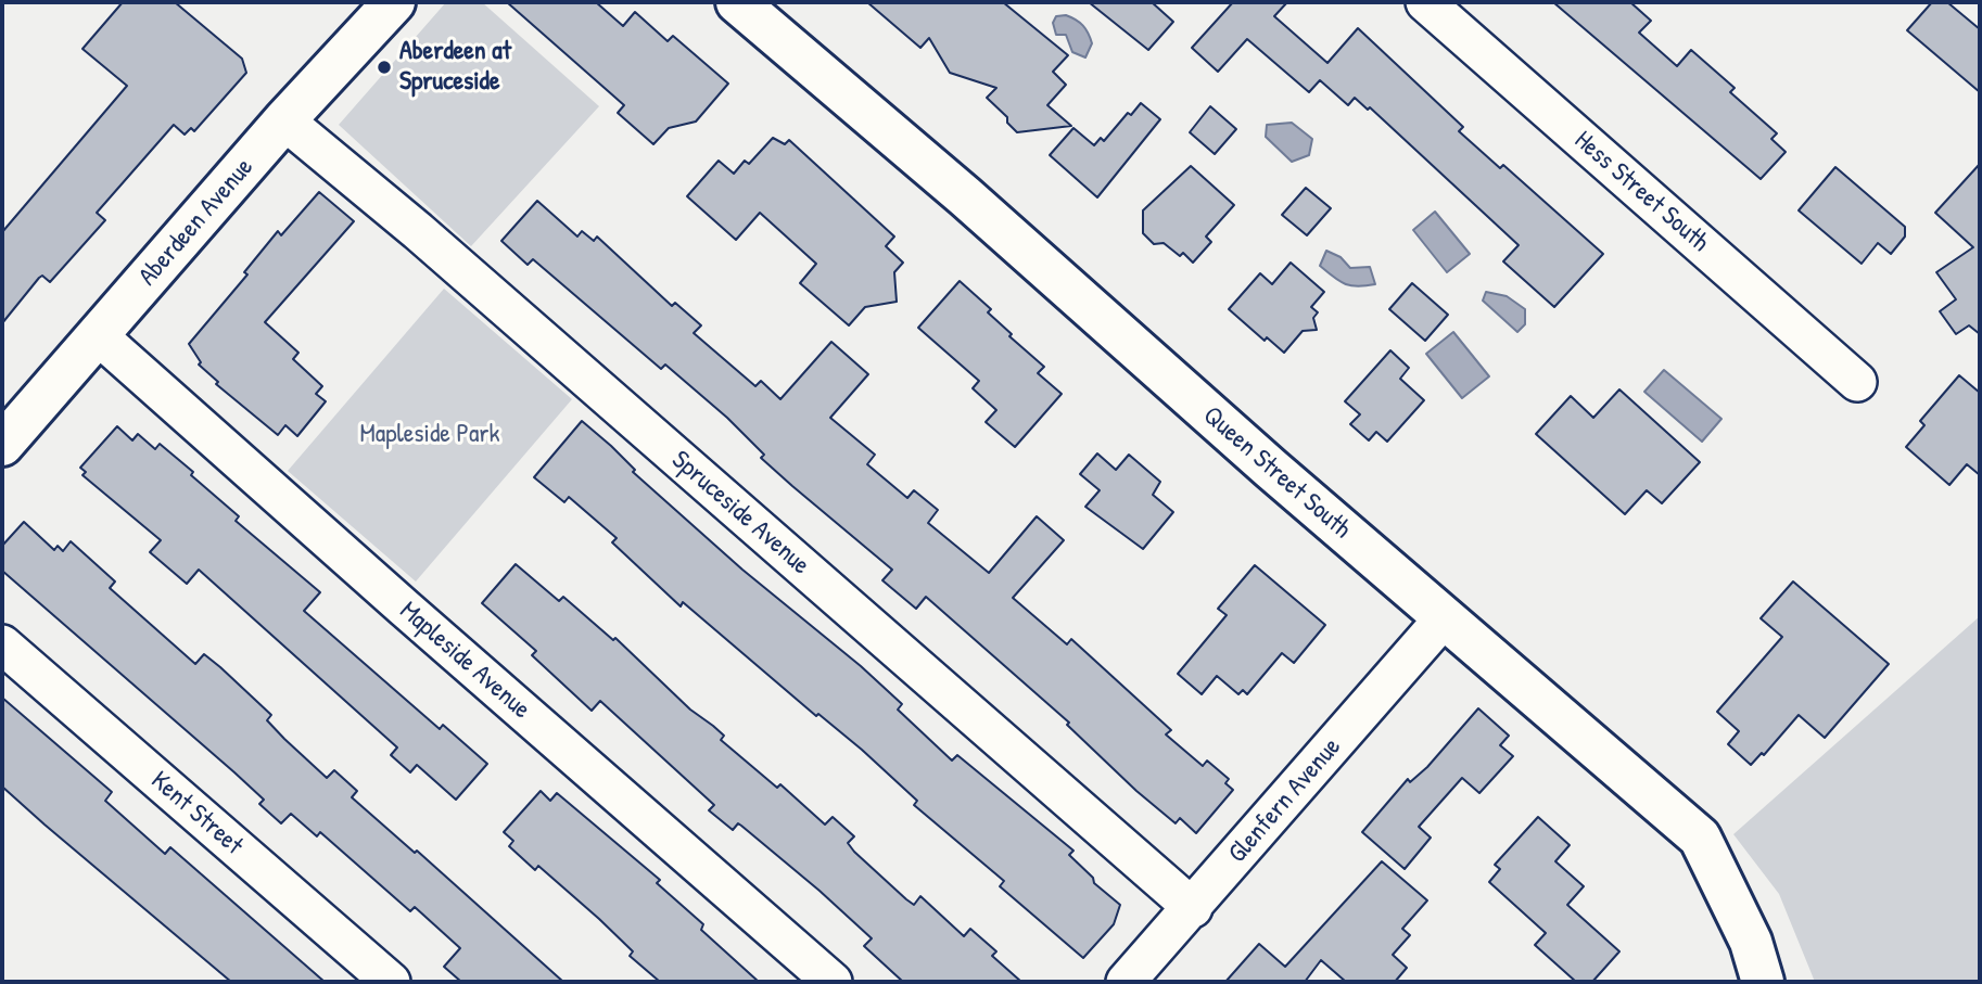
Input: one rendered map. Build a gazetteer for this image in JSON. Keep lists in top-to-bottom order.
{
  "streets": {
    "main road": ["Aberdeen Avenue", "Queen Street South"],
    "street": [
      "Hess Street South",
      "Spruceside Avenue",
      "Mapleside Avenue",
      "Glenfern Avenue",
      "Kent Street"
    ]
  },
  "crossings": [
    ["Aberdeen Avenue", "Spruceside Avenue"],
    ["Aberdeen Avenue", "Mapleside Avenue"],
    ["Queen Street South", "Glenfern Avenue"],
    ["Spruceside Avenue", "Glenfern Avenue"]
  ],
  "parks": ["Mapleside Park"],
  "places": ["Aberdeen at Spruceside"]
}
